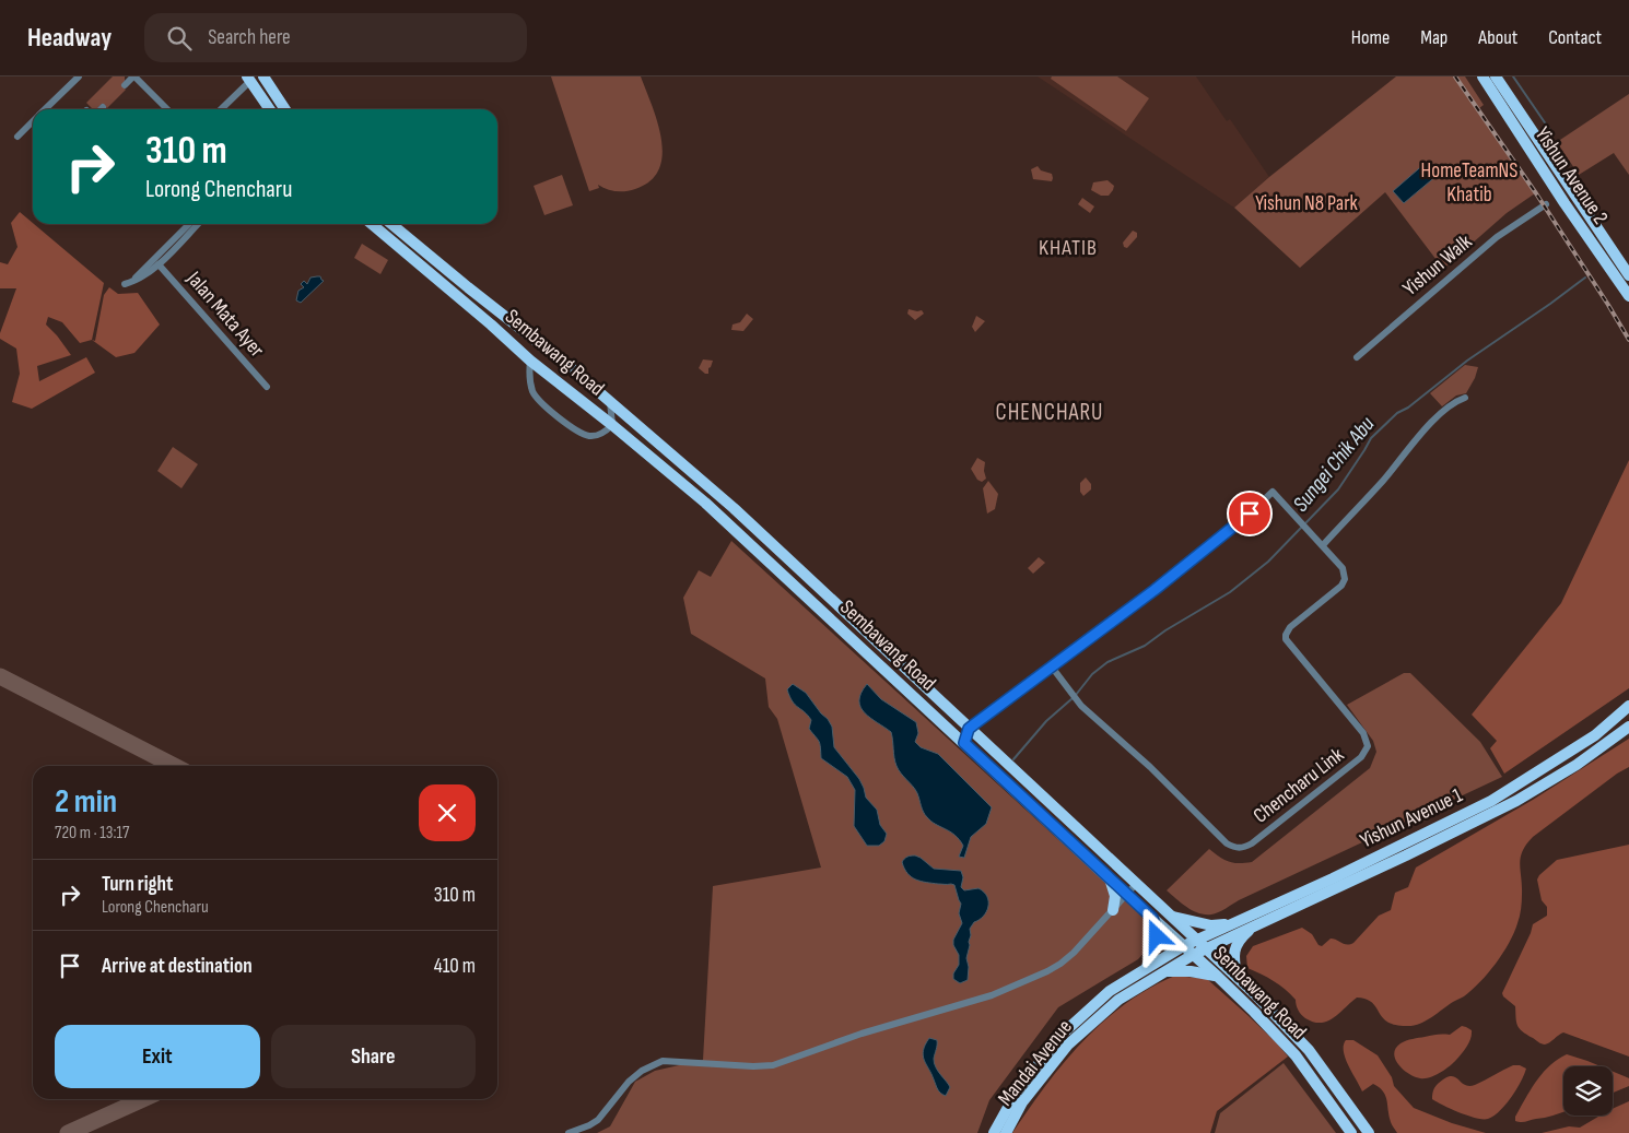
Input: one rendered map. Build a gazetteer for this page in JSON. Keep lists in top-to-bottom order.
{
  "streets": {
    "main road": [
      "Yishun Avenue 2",
      "Sembawang Road",
      "Yishun Avenue 1",
      "Mandai Avenue"
    ],
    "street": ["Yishun Walk", "Jalan Mata Ayer", "Chencharu Link"]
  },
  "crossings": [
    ["Sembawang Road", "Yishun Avenue 1"],
    ["Sembawang Road", "Mandai Avenue"],
    ["Yishun Avenue 1", "Mandai Avenue"]
  ],
  "districts": ["KHATIB", "CHENCHARU"],
  "water": ["Sungei Chik Abu"],
  "parks": ["HomeTeamNS Khatib", "Yishun N8 Park"],
  "page": {
    "header": "Headway",
    "search": "Search here",
    "nav": [
      "Home",
      "Map",
      "About",
      "Contact"
    ],
    "turn": ["310 m", "Lorong Chencharu"],
    "heading": ["2 min", "720 m · 13:17"],
    "list": [
      {
        "name": "Turn right",
        "note": "Lorong Chencharu",
        "value": "310 m"
      },
      {
        "name": "Arrive at destination",
        "value": "410 m"
      }
    ],
    "buttons": ["Exit", "Share"]
  }
}
